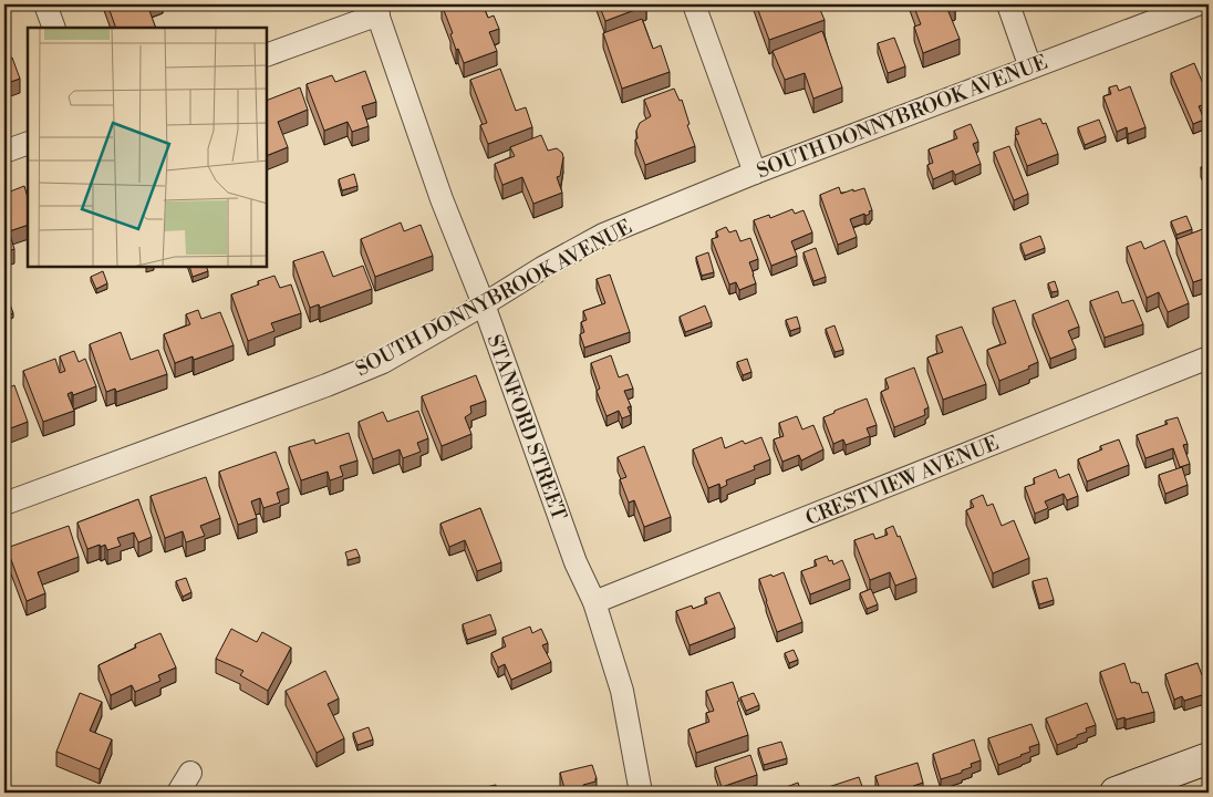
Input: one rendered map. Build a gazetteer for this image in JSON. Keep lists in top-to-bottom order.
{
  "streets": {
    "street": ["SOUTH DONNYBROOK AVENUE", "STANFORD STREET", "CRESTVIEW AVENUE"]
  },
  "crossings": [
    ["SOUTH DONNYBROOK AVENUE", "STANFORD STREET"],
    ["STANFORD STREET", "CRESTVIEW AVENUE"]
  ]
}
